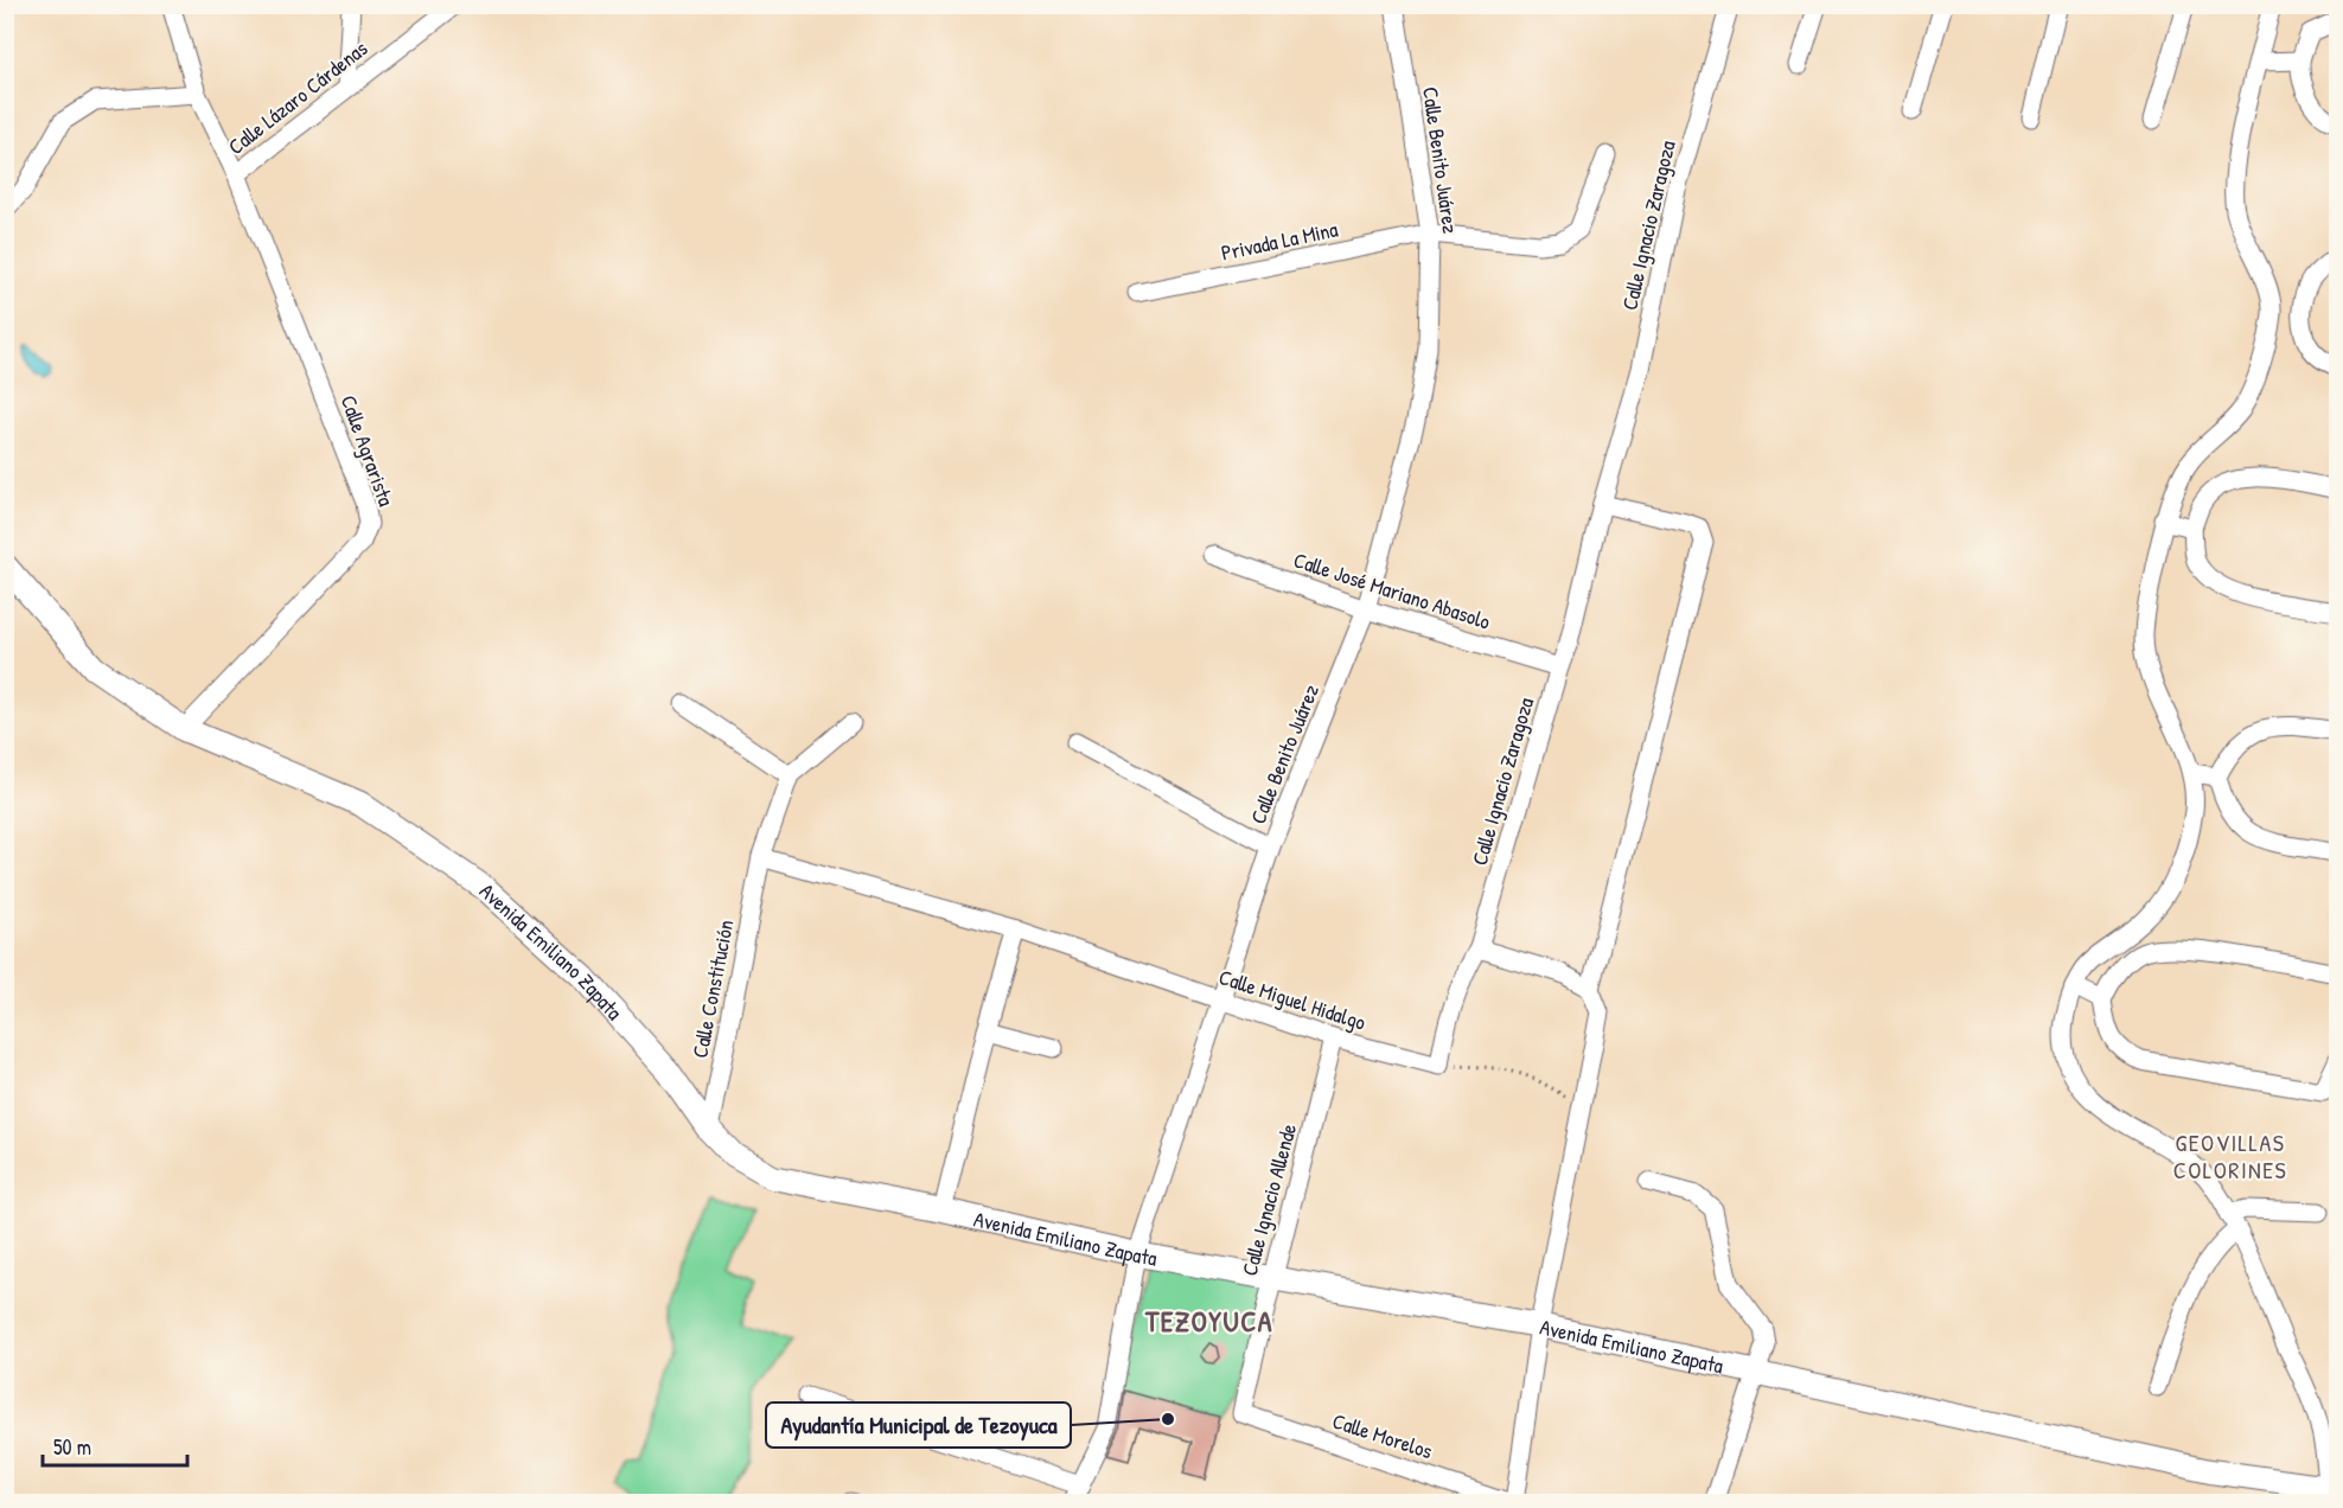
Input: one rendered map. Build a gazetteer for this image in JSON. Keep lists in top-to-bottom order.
{
  "streets": {
    "street": [
      "Calle Lázaro Cárdenas",
      "Calle Benito Juárez",
      "Calle Ignacio Zaragoza",
      "Privada La Mina",
      "Calle Agrarista",
      "Calle José Mariano Abasolo",
      "Avenida Emiliano Zapata",
      "Calle Constitución",
      "Calle Miguel Hidalgo",
      "Calle Ignacio Allende",
      "Calle Morelos"
    ]
  },
  "crossings": [
    ["Calle Lázaro Cárdenas", "Calle Agrarista"],
    ["Calle Benito Juárez", "Privada La Mina"],
    ["Calle Benito Juárez", "Calle José Mariano Abasolo"],
    ["Calle Benito Juárez", "Avenida Emiliano Zapata"],
    ["Calle Benito Juárez", "Calle Miguel Hidalgo"],
    ["Calle Ignacio Zaragoza", "Calle José Mariano Abasolo"],
    ["Calle Agrarista", "Avenida Emiliano Zapata"],
    ["Avenida Emiliano Zapata", "Calle Constitución"],
    ["Avenida Emiliano Zapata", "Calle Ignacio Allende"],
    ["Calle Constitución", "Calle Miguel Hidalgo"],
    ["Calle Miguel Hidalgo", "Calle Ignacio Allende"],
    ["Calle Ignacio Allende", "Calle Morelos"]
  ],
  "districts": ["GEOVILLAS COLORINES", "TEZOYUCA"],
  "places": ["Ayudantía Municipal de Tezoyuca"],
  "scale_bar": "50 m"
}
